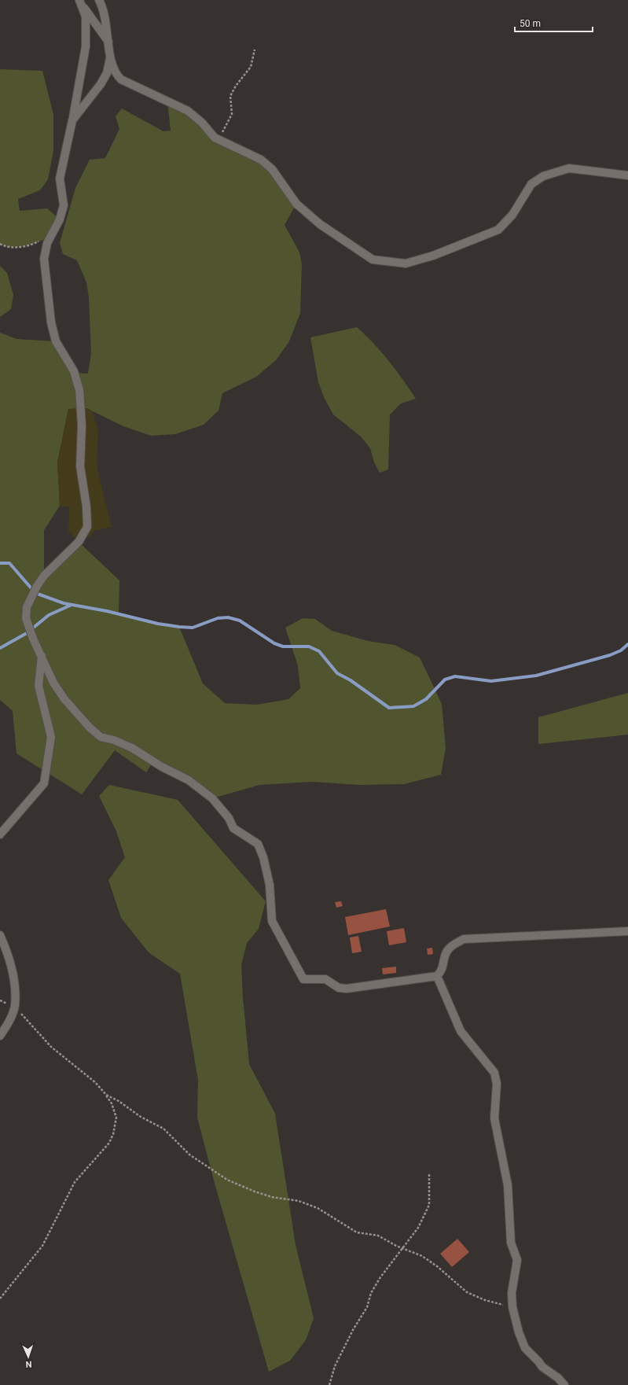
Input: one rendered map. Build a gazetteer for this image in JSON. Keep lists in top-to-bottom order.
{
  "scale_bar": "50 m",
  "north": "bottom"
}
